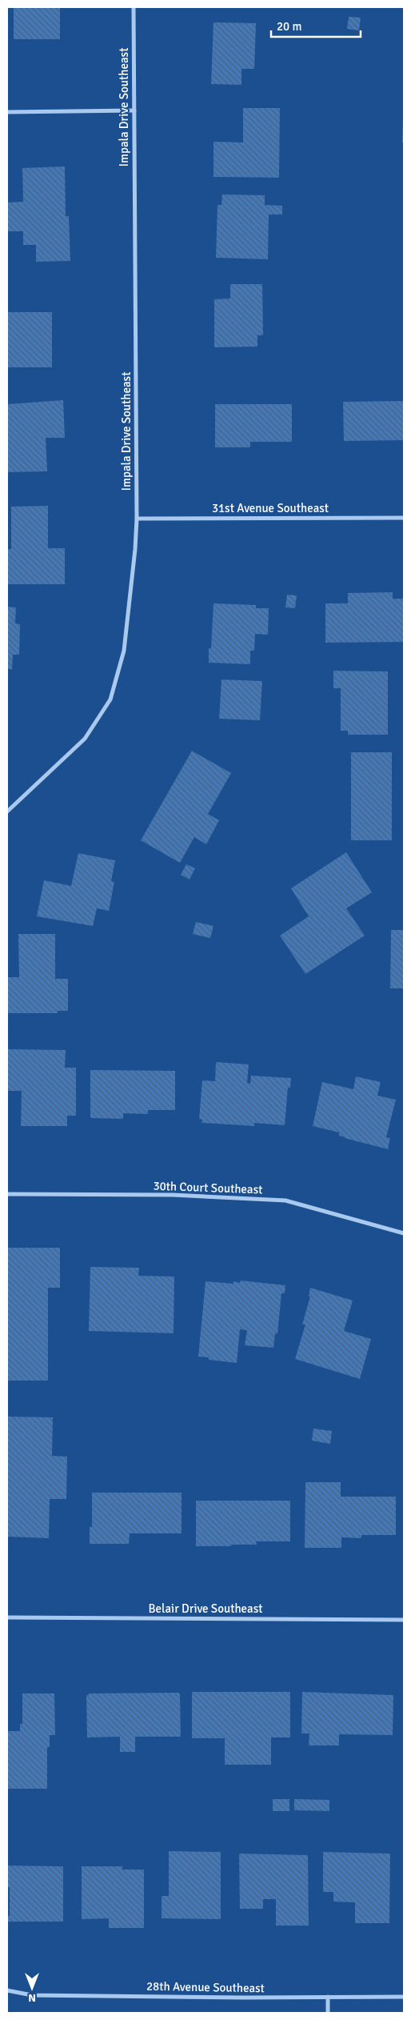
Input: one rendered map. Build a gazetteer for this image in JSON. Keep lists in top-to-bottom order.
{
  "streets": {
    "street": [
      "Impala Drive Southeast",
      "31st Avenue Southeast",
      "30th Court Southeast",
      "Belair Drive Southeast",
      "28th Avenue Southeast"
    ]
  },
  "crossings": [
    ["Impala Drive Southeast", "31st Avenue Southeast"]
  ],
  "scale_bar": "20 m",
  "north": "bottom"
}
